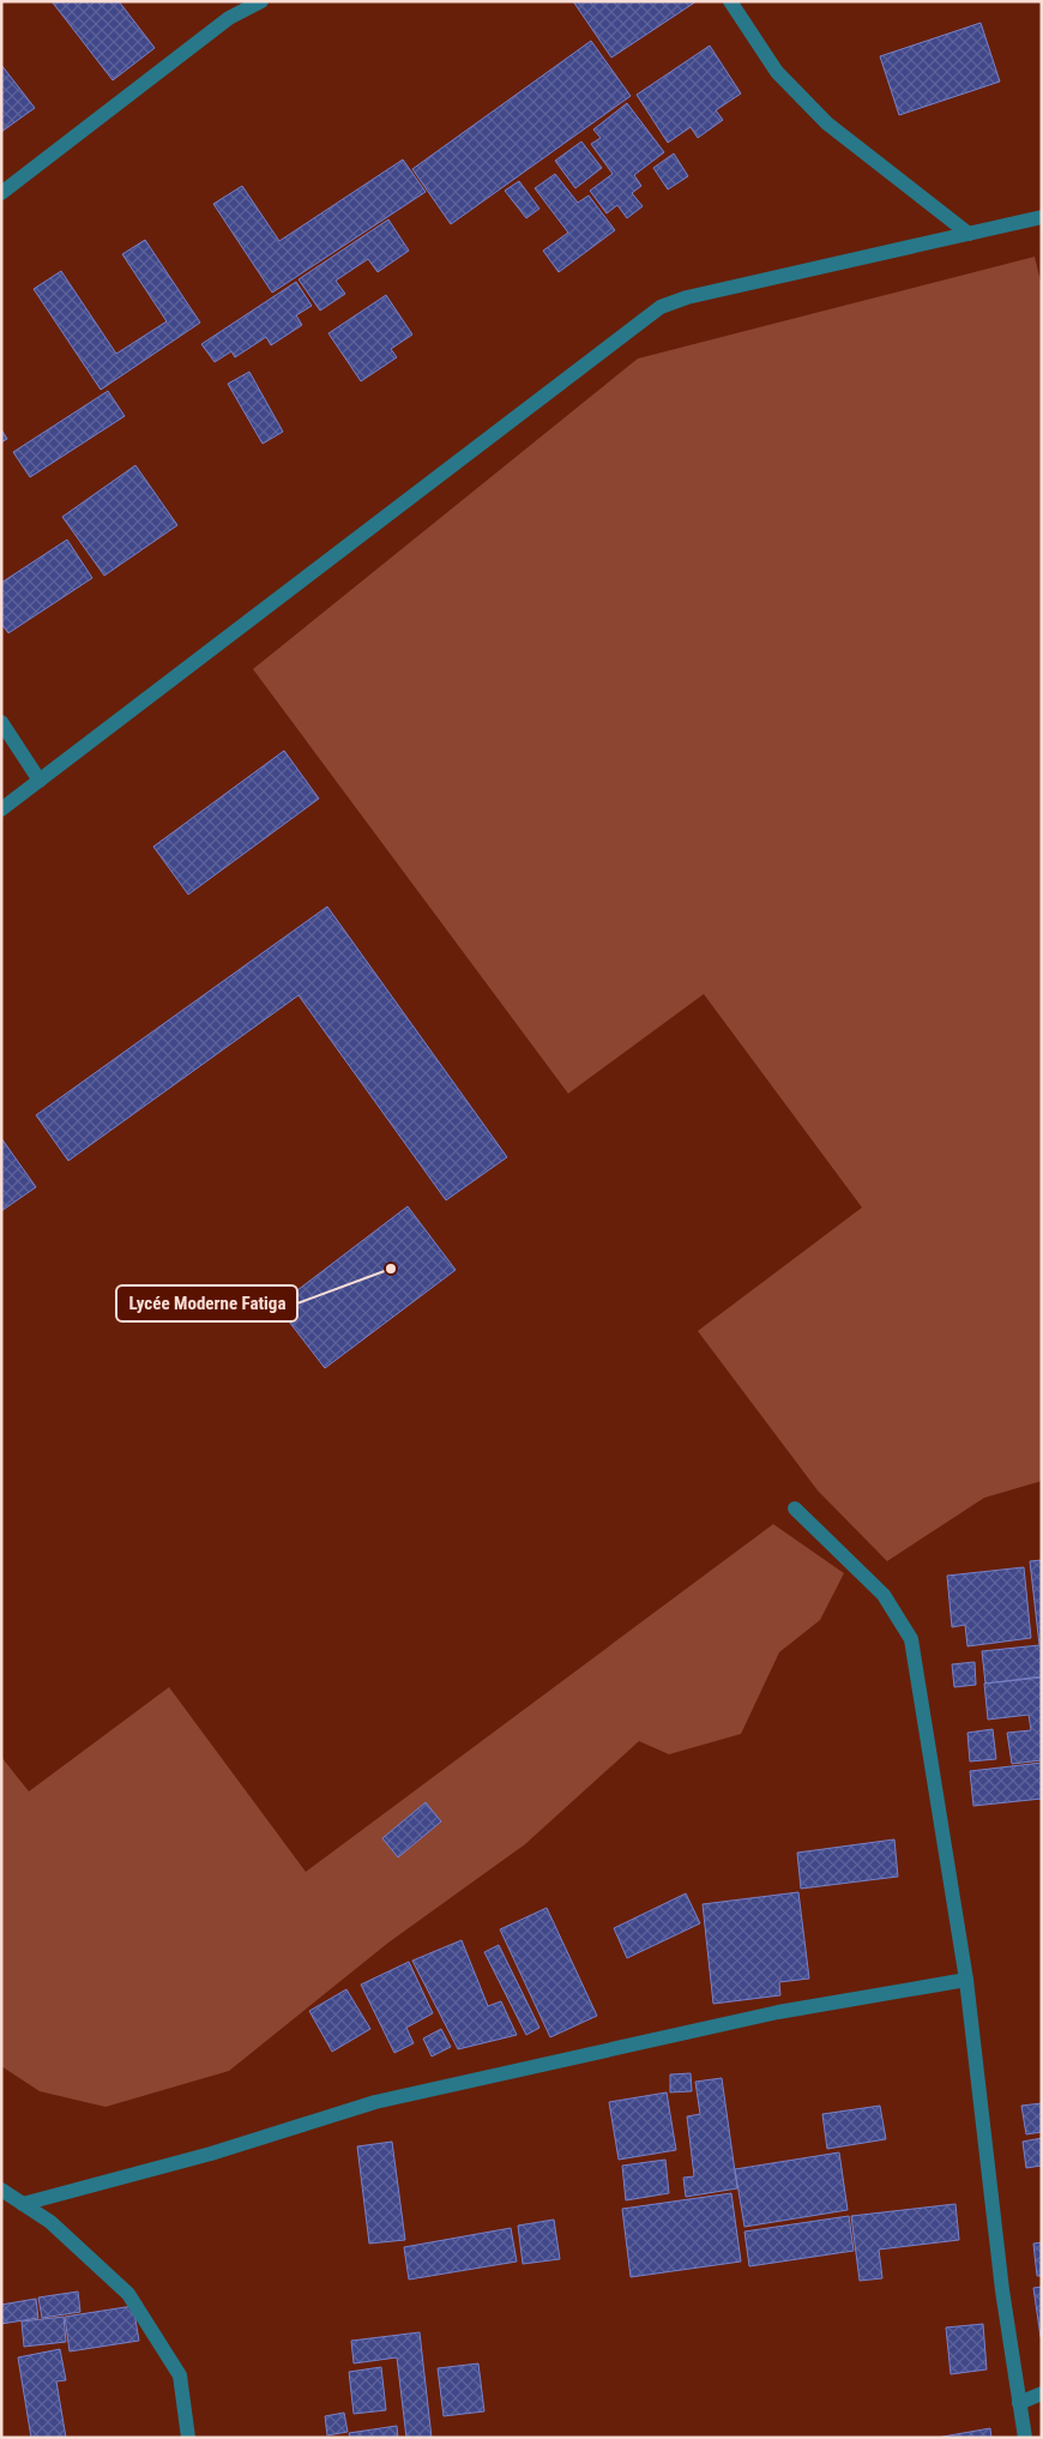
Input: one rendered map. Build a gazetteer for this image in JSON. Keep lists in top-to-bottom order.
{
  "places": ["Lycée Moderne Fatiga"]
}
